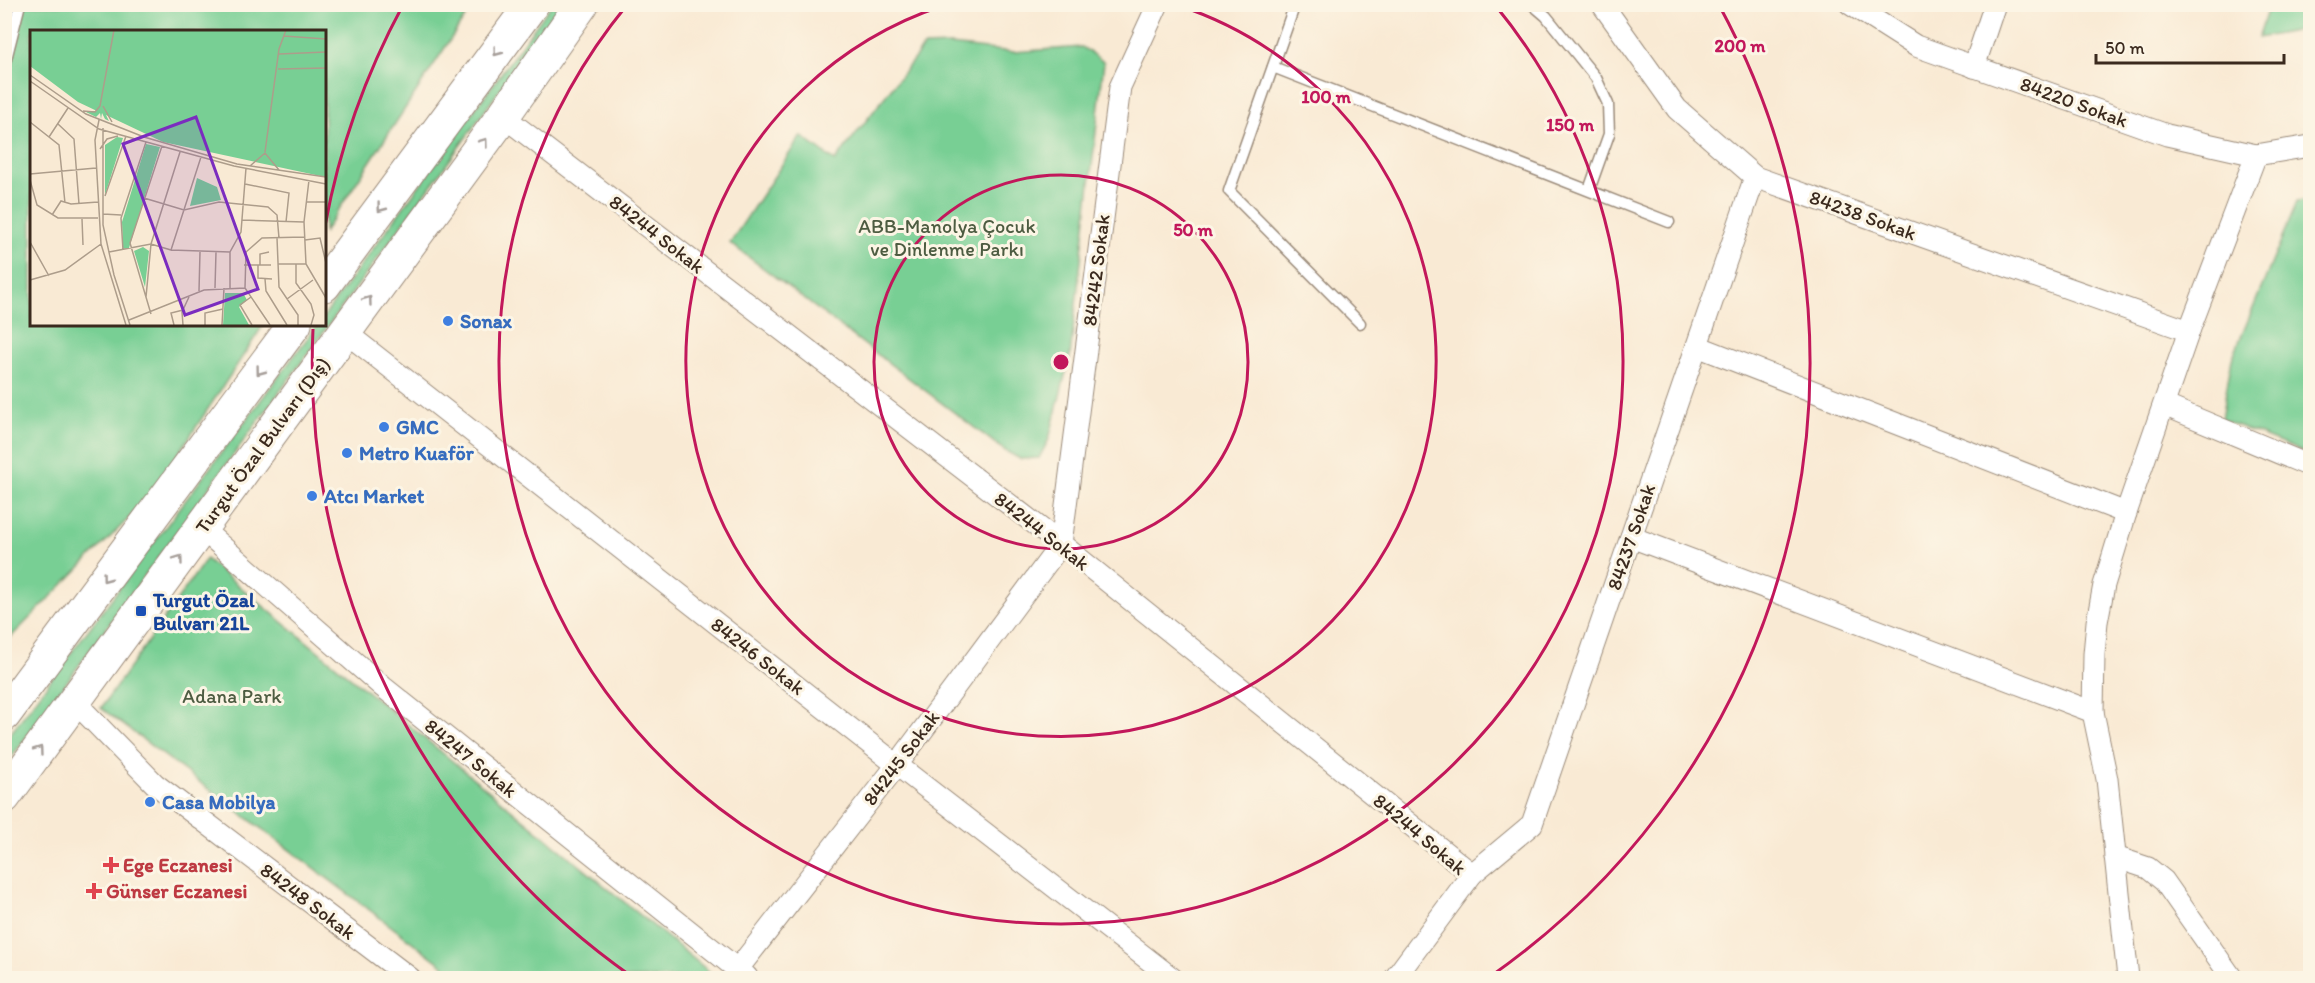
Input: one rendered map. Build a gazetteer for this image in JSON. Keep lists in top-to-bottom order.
{
  "streets": {
    "main road": ["Turgut Özal Bulvarı (Dış)"],
    "street": [
      "84220 Sokak",
      "84238 Sokak",
      "84244 Sokak",
      "84242 Sokak",
      "84237 Sokak",
      "84246 Sokak",
      "84247 Sokak",
      "84245 Sokak",
      "84248 Sokak"
    ]
  },
  "crossings": [
    ["84238 Sokak", "84237 Sokak"],
    ["84244 Sokak", "84242 Sokak"],
    ["84244 Sokak", "Turgut Özal Bulvarı (Dış)"],
    ["84244 Sokak", "84237 Sokak"],
    ["84244 Sokak", "84245 Sokak"],
    ["84242 Sokak", "84245 Sokak"],
    ["Turgut Özal Bulvarı (Dış)", "84246 Sokak"],
    ["Turgut Özal Bulvarı (Dış)", "84247 Sokak"],
    ["Turgut Özal Bulvarı (Dış)", "84248 Sokak"],
    ["84246 Sokak", "84245 Sokak"],
    ["84247 Sokak", "84245 Sokak"]
  ],
  "parks": ["ABB-Manolya Çocuk ve Dinlenme Parkı", "Adana Park"],
  "places": {
    "other": [
      "Sonax",
      "GMC",
      "Metro Kuaför",
      "Atcı Market",
      "Casa Mobilya"
    ],
    "transit": ["Turgut Özal Bulvarı 21L"],
    "health": ["Ege Eczanesi", "Günser Eczanesi"]
  },
  "scale_bar": "50 m",
  "rings": [
    "200 m",
    "100 m",
    "150 m",
    "50 m"
  ]
}
